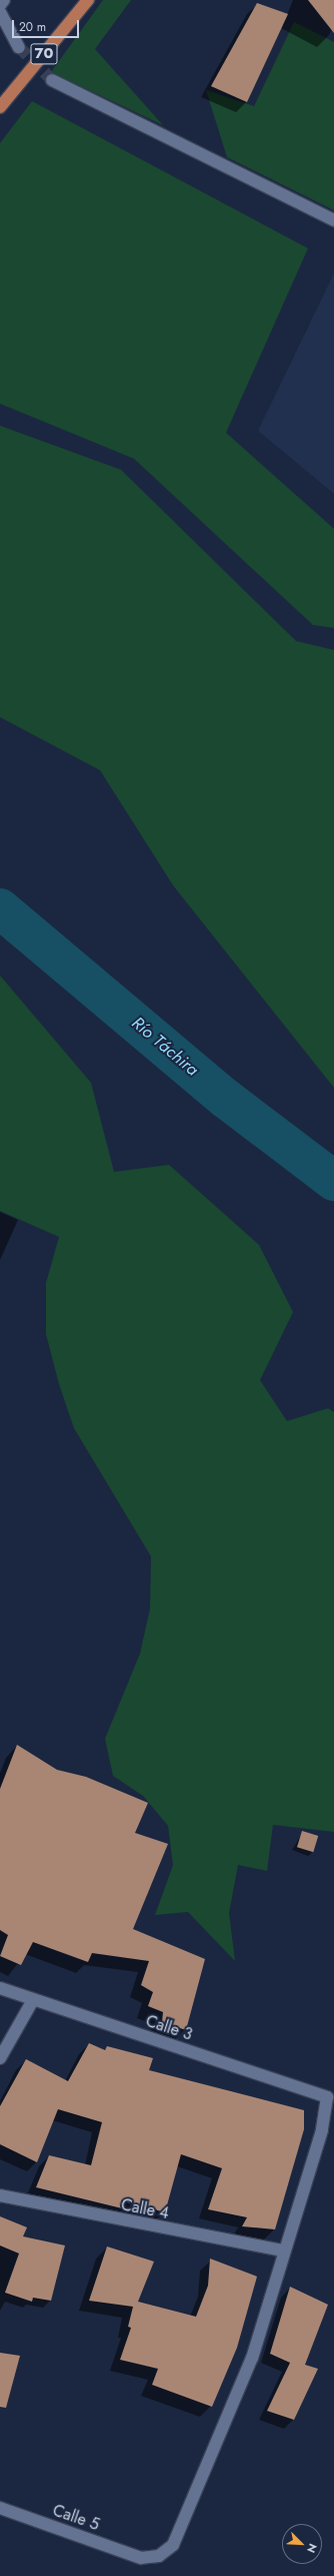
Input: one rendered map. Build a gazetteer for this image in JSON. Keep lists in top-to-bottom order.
{
  "streets": {
    "highway": ["70"],
    "street": ["Calle 3", "Calle 4", "Calle 5"]
  },
  "crossings": [
    ["Calle 3", "Calle 4"],
    ["Calle 3", "Calle 5"],
    ["Calle 4", "Calle 5"]
  ],
  "water": ["Río Táchira"],
  "scale_bar": "20 m",
  "north": "bottom right"
}
